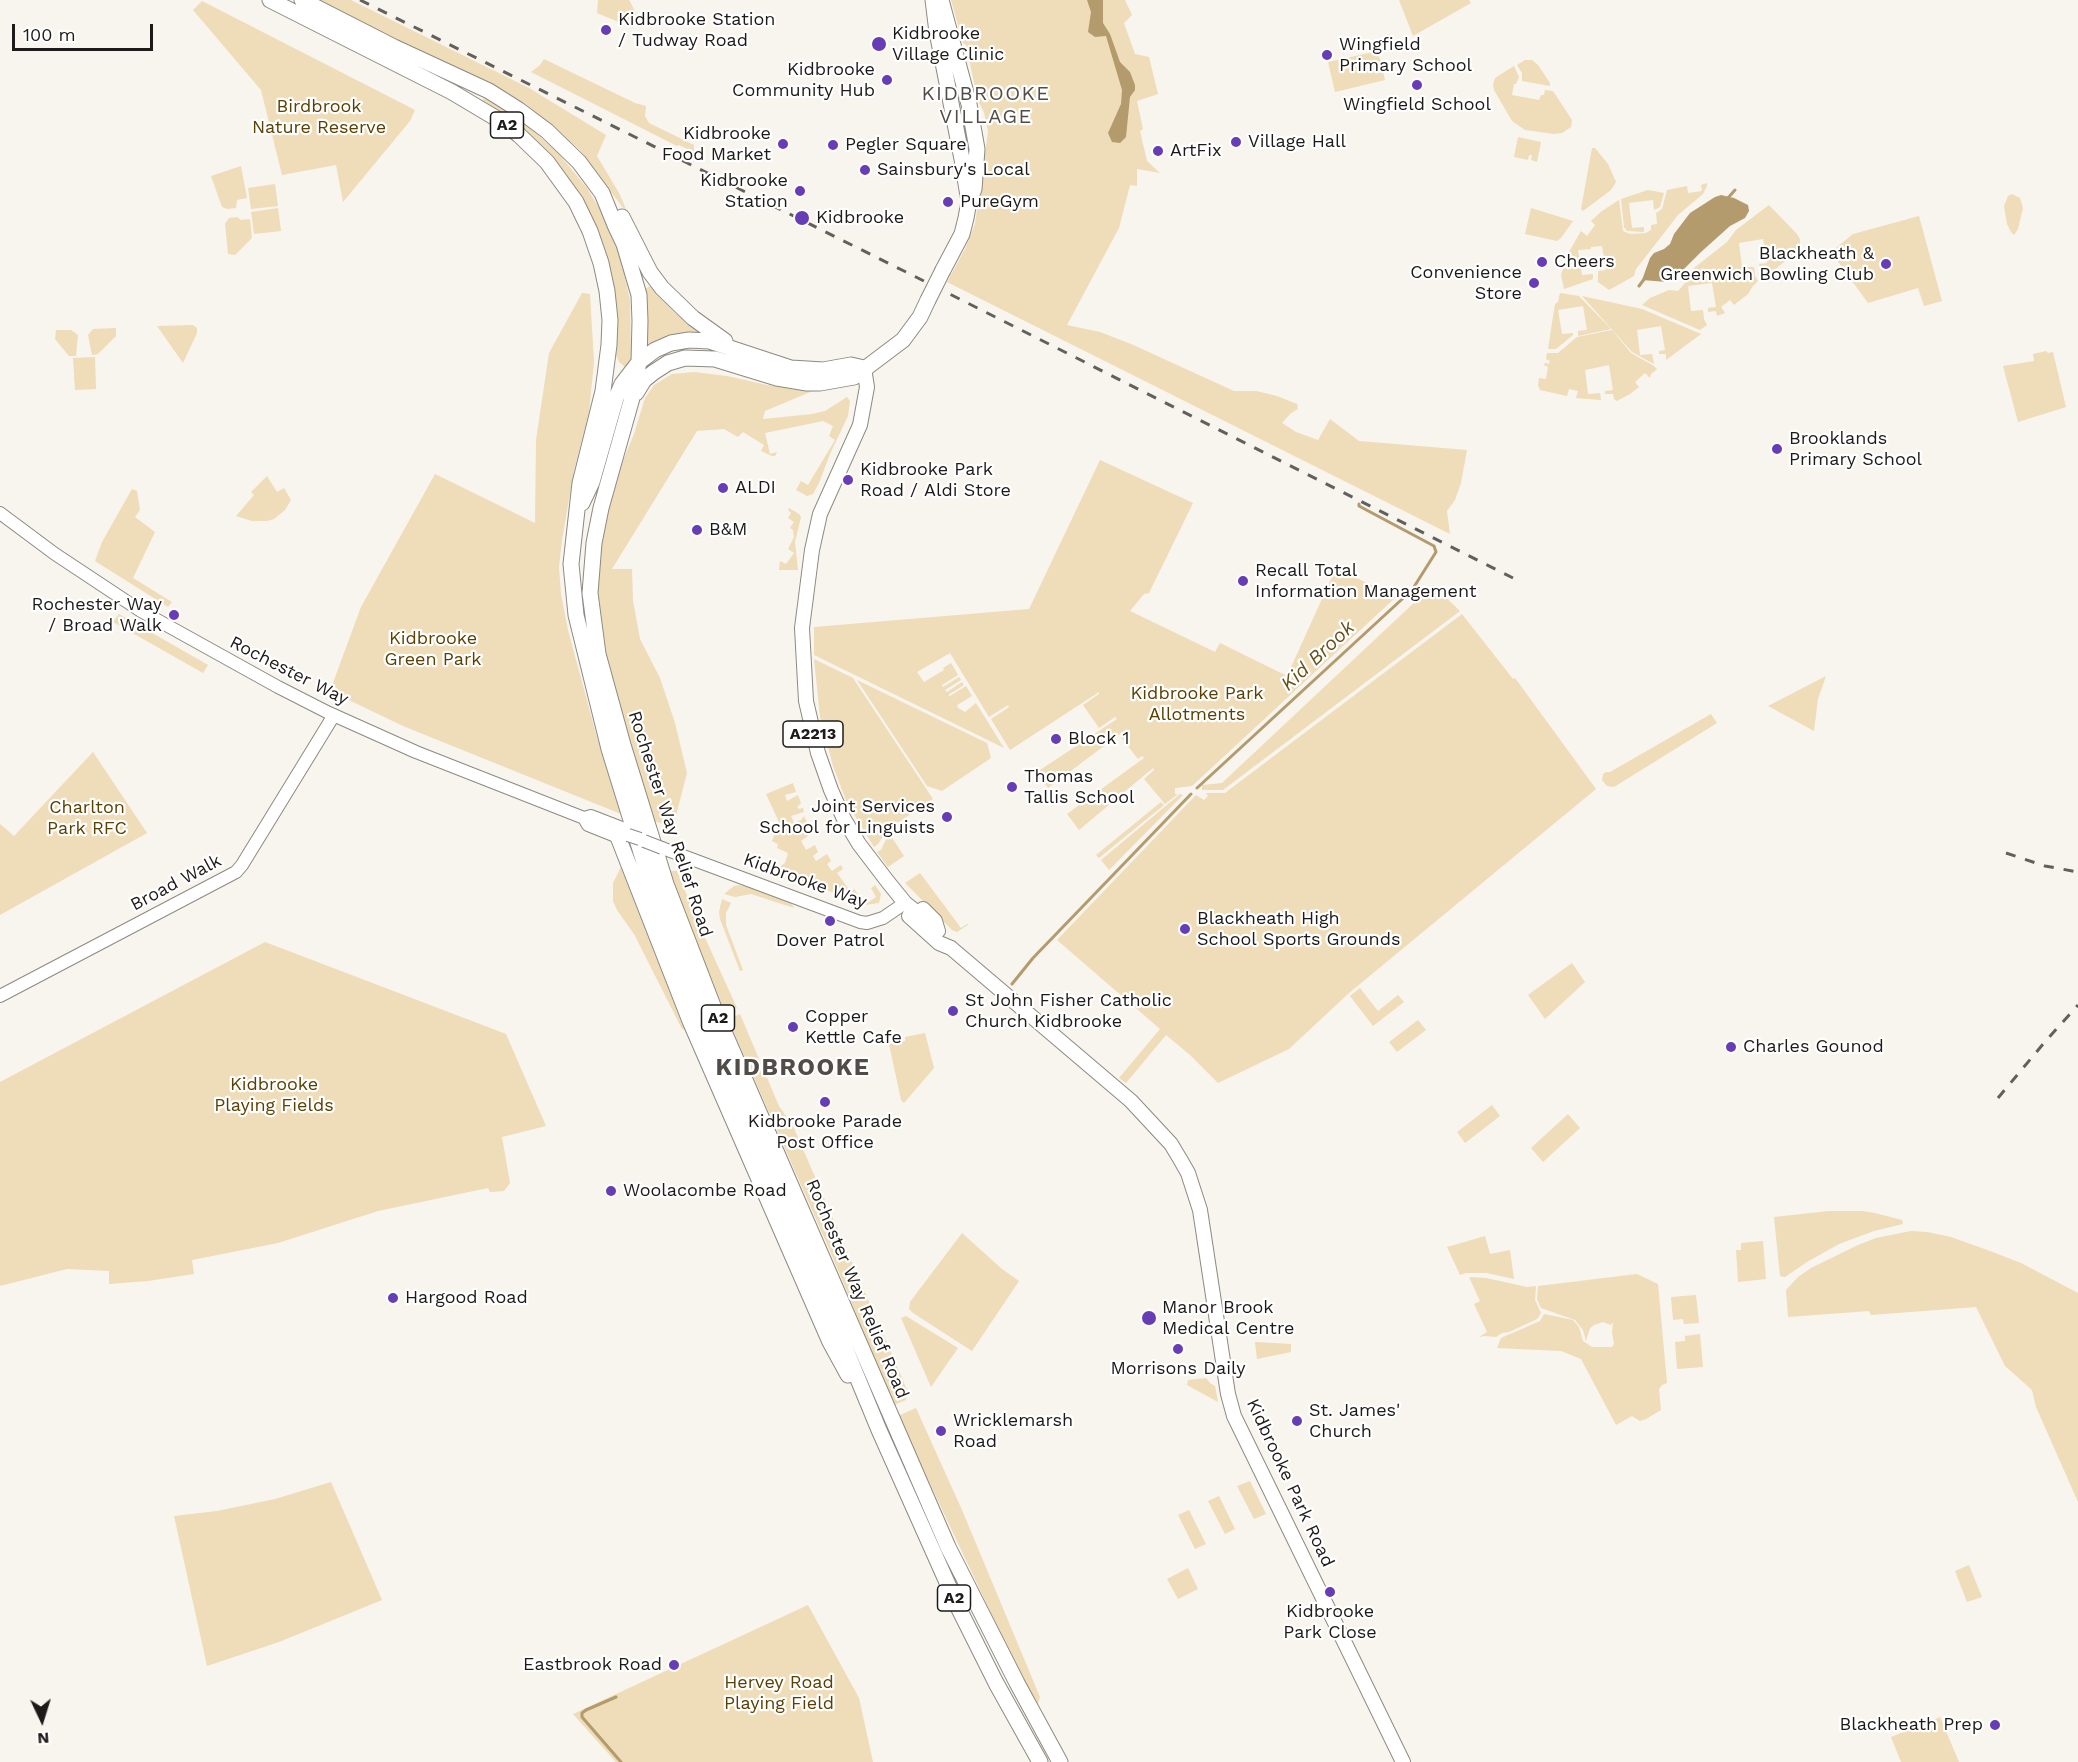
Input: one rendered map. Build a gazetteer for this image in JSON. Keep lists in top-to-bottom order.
{
  "streets": {
    "highway": ["A2", "Rochester Way Relief Road"],
    "main road": ["A2213", "Kidbrooke Park Road"],
    "street": ["Rochester Way", "Kidbrooke Way", "Broad Walk"]
  },
  "crossings": [
    ["Rochester Way", "Kidbrooke Way"],
    ["Rochester Way", "Broad Walk"],
    ["Kidbrooke Way", "Kidbrooke Park Road"]
  ],
  "districts": ["KIDBROOKE VILLAGE", "KIDBROOKE"],
  "water": ["Kid Brook"],
  "parks": [
    "Birdbrook Nature Reserve",
    "Kidbrooke Green Park",
    "Kidbrooke Park Allotments",
    "Charlton Park RFC",
    "Kidbrooke Playing Fields",
    "Hervey Road Playing Field"
  ],
  "places": [
    "Kidbrooke Station / Tudway Road",
    "Kidbrooke Village Clinic",
    "Wingfield Primary School",
    "Kidbrooke Community Hub",
    "Wingfield School",
    "Village Hall",
    "Kidbrooke Food Market",
    "Pegler Square",
    "ArtFix",
    "Sainsbury's Local",
    "Kidbrooke Station",
    "PureGym",
    "Kidbrooke",
    "Cheers",
    "Blackheath & Greenwich Bowling Club",
    "Convenience Store",
    "Brooklands Primary School",
    "Kidbrooke Park Road / Aldi Store",
    "ALDI",
    "B&M",
    "Recall Total Information Management",
    "Rochester Way / Broad Walk",
    "Block 1",
    "Thomas Tallis School",
    "Joint Services School for Linguists",
    "Dover Patrol",
    "Blackheath High School Sports Grounds",
    "St John Fisher Catholic Church Kidbrooke",
    "Copper Kettle Cafe",
    "Charles Gounod",
    "Kidbrooke Parade Post Office",
    "Woolacombe Road",
    "Hargood Road",
    "Manor Brook Medical Centre",
    "Morrisons Daily",
    "St. James' Church",
    "Wricklemarsh Road",
    "Kidbrooke Park Close",
    "Eastbrook Road",
    "Blackheath Prep"
  ],
  "scale_bar": "100 m",
  "north": "bottom"
}
